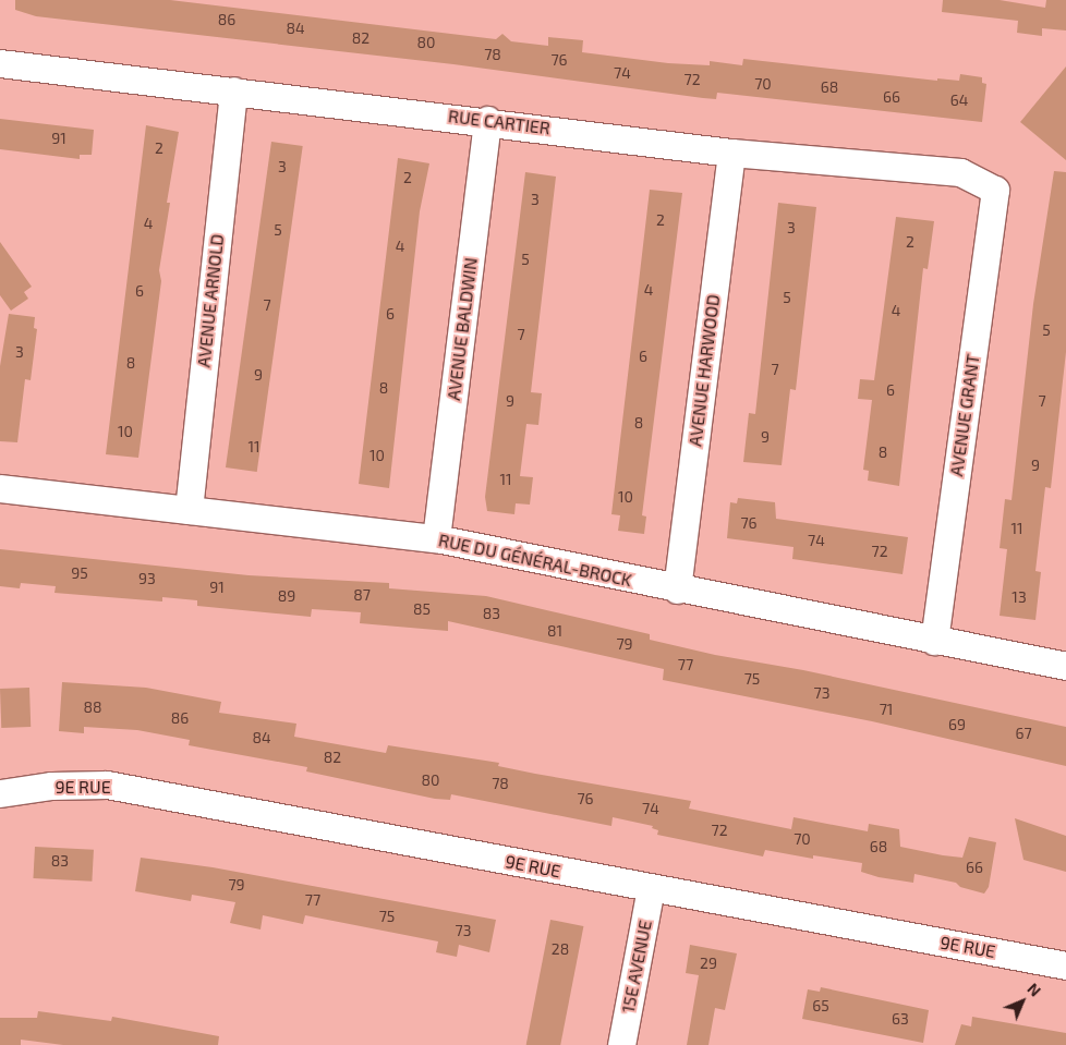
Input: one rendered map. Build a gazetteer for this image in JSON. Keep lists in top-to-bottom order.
{
  "streets": {
    "street": [
      "RUE CARTIER",
      "AVENUE ARNOLD",
      "AVENUE BALDWIN",
      "AVENUE HARWOOD",
      "AVENUE GRANT",
      "RUE DU GÉNÉRAL-BROCK",
      "9E RUE",
      "15E AVENUE"
    ]
  },
  "crossings": [
    ["RUE CARTIER", "AVENUE ARNOLD"],
    ["RUE CARTIER", "AVENUE BALDWIN"],
    ["RUE CARTIER", "AVENUE HARWOOD"],
    ["RUE CARTIER", "AVENUE GRANT"],
    ["AVENUE ARNOLD", "RUE DU GÉNÉRAL-BROCK"],
    ["AVENUE BALDWIN", "RUE DU GÉNÉRAL-BROCK"],
    ["AVENUE HARWOOD", "RUE DU GÉNÉRAL-BROCK"],
    ["AVENUE GRANT", "RUE DU GÉNÉRAL-BROCK"],
    ["9E RUE", "15E AVENUE"]
  ],
  "house_numbers": [
    "86",
    "84",
    "82",
    "80",
    "78",
    "76",
    "74",
    "72",
    "70",
    "68",
    "66",
    "64",
    "91",
    "2",
    "3",
    "2",
    "3",
    "2",
    "4",
    "3",
    "5",
    "2",
    "4",
    "5",
    "4",
    "6",
    "5",
    "7",
    "4",
    "6",
    "5",
    "7",
    "3",
    "6",
    "8",
    "7",
    "9",
    "8",
    "6",
    "9",
    "7",
    "8",
    "10",
    "9",
    "11",
    "8",
    "10",
    "9",
    "11",
    "10",
    "76",
    "11",
    "74",
    "72",
    "95",
    "93",
    "91",
    "87",
    "89",
    "13",
    "85",
    "83",
    "81",
    "79",
    "77",
    "75",
    "73",
    "88",
    "71",
    "86",
    "69",
    "67",
    "84",
    "82",
    "80",
    "78",
    "76",
    "74",
    "72",
    "70",
    "68",
    "83",
    "66",
    "79",
    "77",
    "75",
    "73",
    "28",
    "29",
    "65",
    "63"
  ],
  "north": "top right"
}
